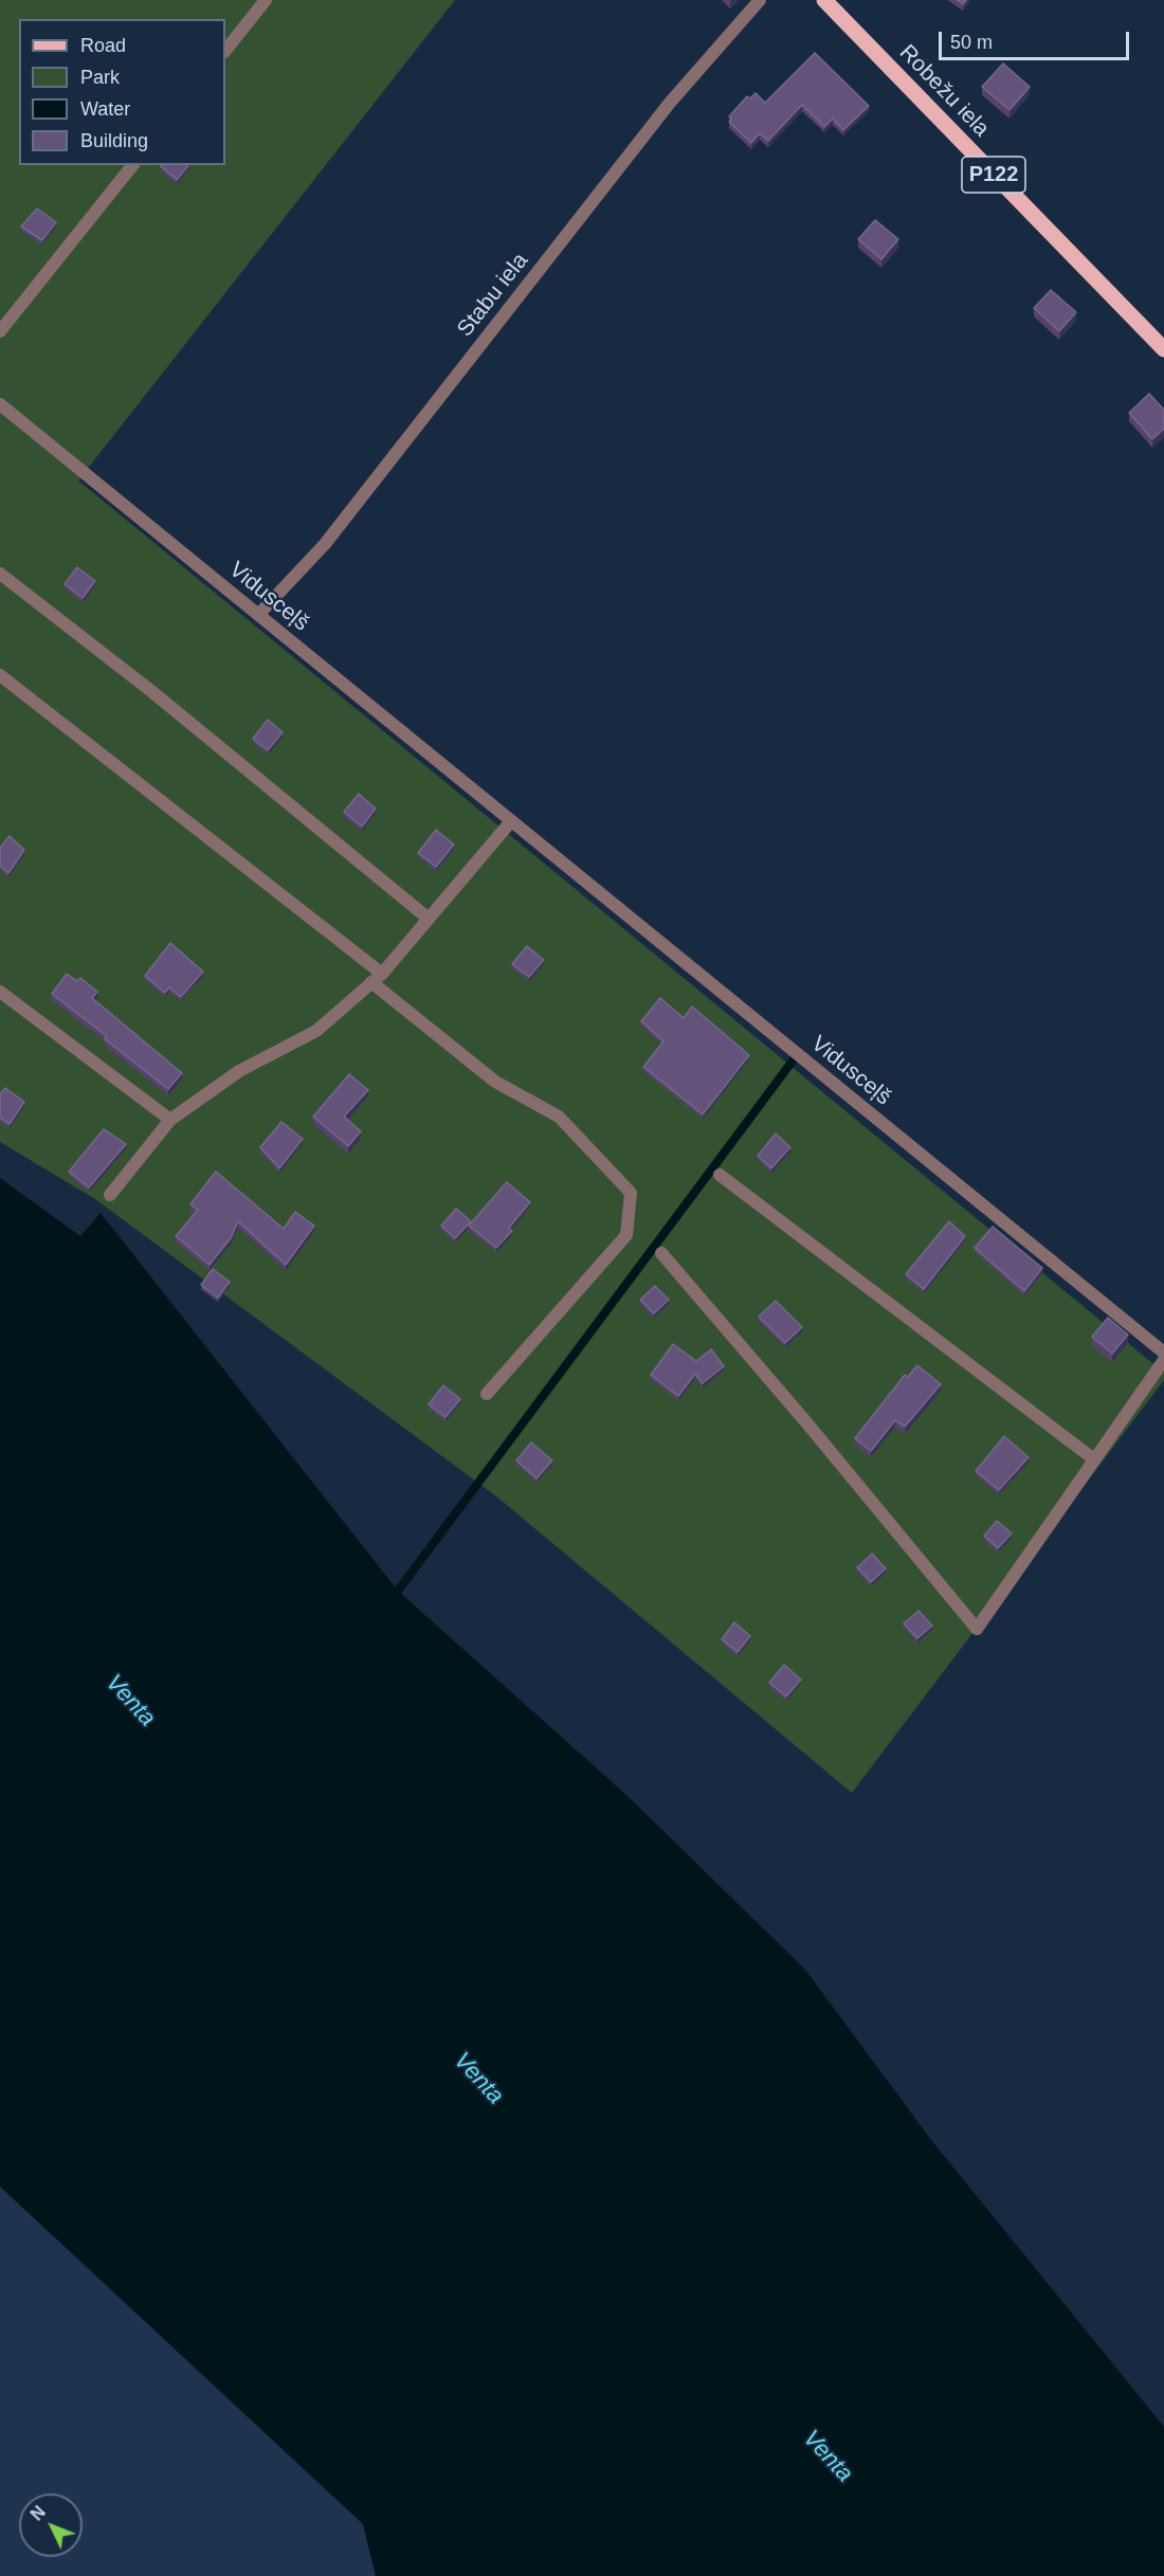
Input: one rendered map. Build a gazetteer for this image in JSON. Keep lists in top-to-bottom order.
{
  "streets": {
    "main road": ["Robežu iela", "P122"],
    "street": ["Stabu iela", "Vidusceļš"]
  },
  "crossings": [
    ["Stabu iela", "Vidusceļš"]
  ],
  "water": ["Venta"],
  "legend": [
    "Road",
    "Park",
    "Water",
    "Building"
  ],
  "scale_bar": "50 m",
  "north": "top left"
}
